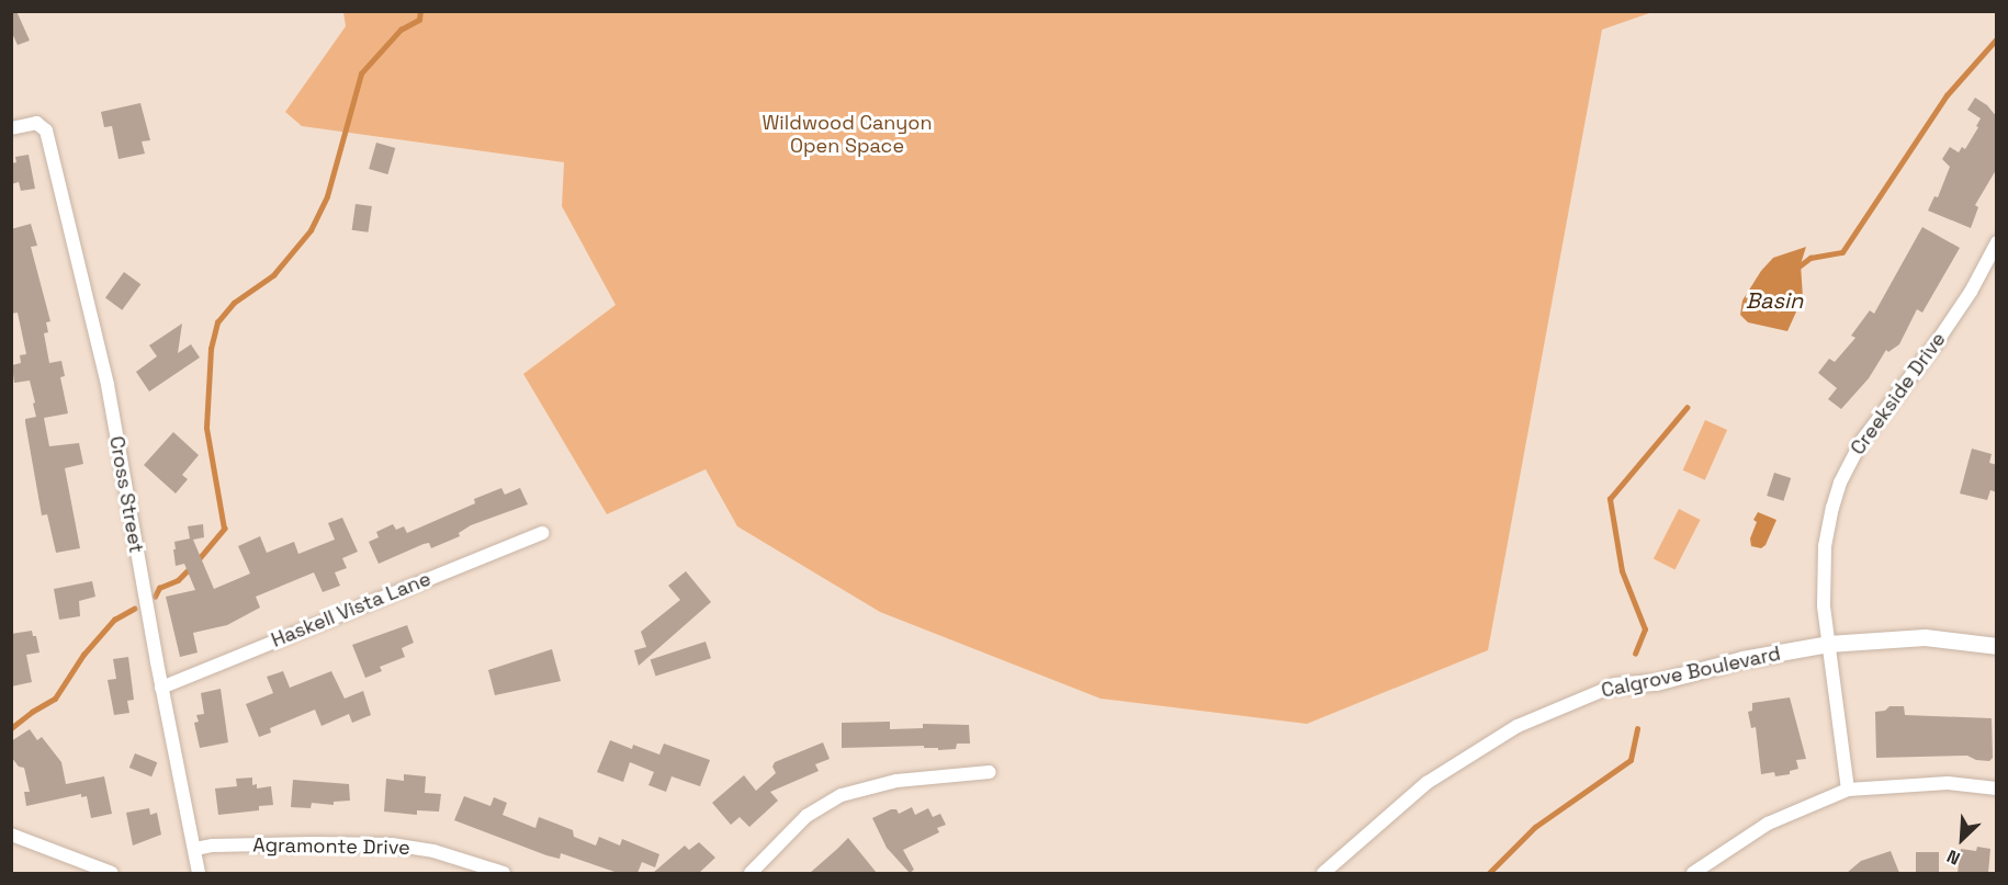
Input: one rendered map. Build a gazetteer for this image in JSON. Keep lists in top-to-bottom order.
{
  "streets": {
    "street": [
      "Creekside Drive",
      "Cross Street",
      "Haskell Vista Lane",
      "Calgrove Boulevard",
      "Agramonte Drive"
    ]
  },
  "crossings": [
    ["Creekside Drive", "Calgrove Boulevard"],
    ["Cross Street", "Haskell Vista Lane"],
    ["Cross Street", "Agramonte Drive"]
  ],
  "water": ["Basin"],
  "parks": ["Wildwood Canyon Open Space"],
  "north": "bottom left"
}
